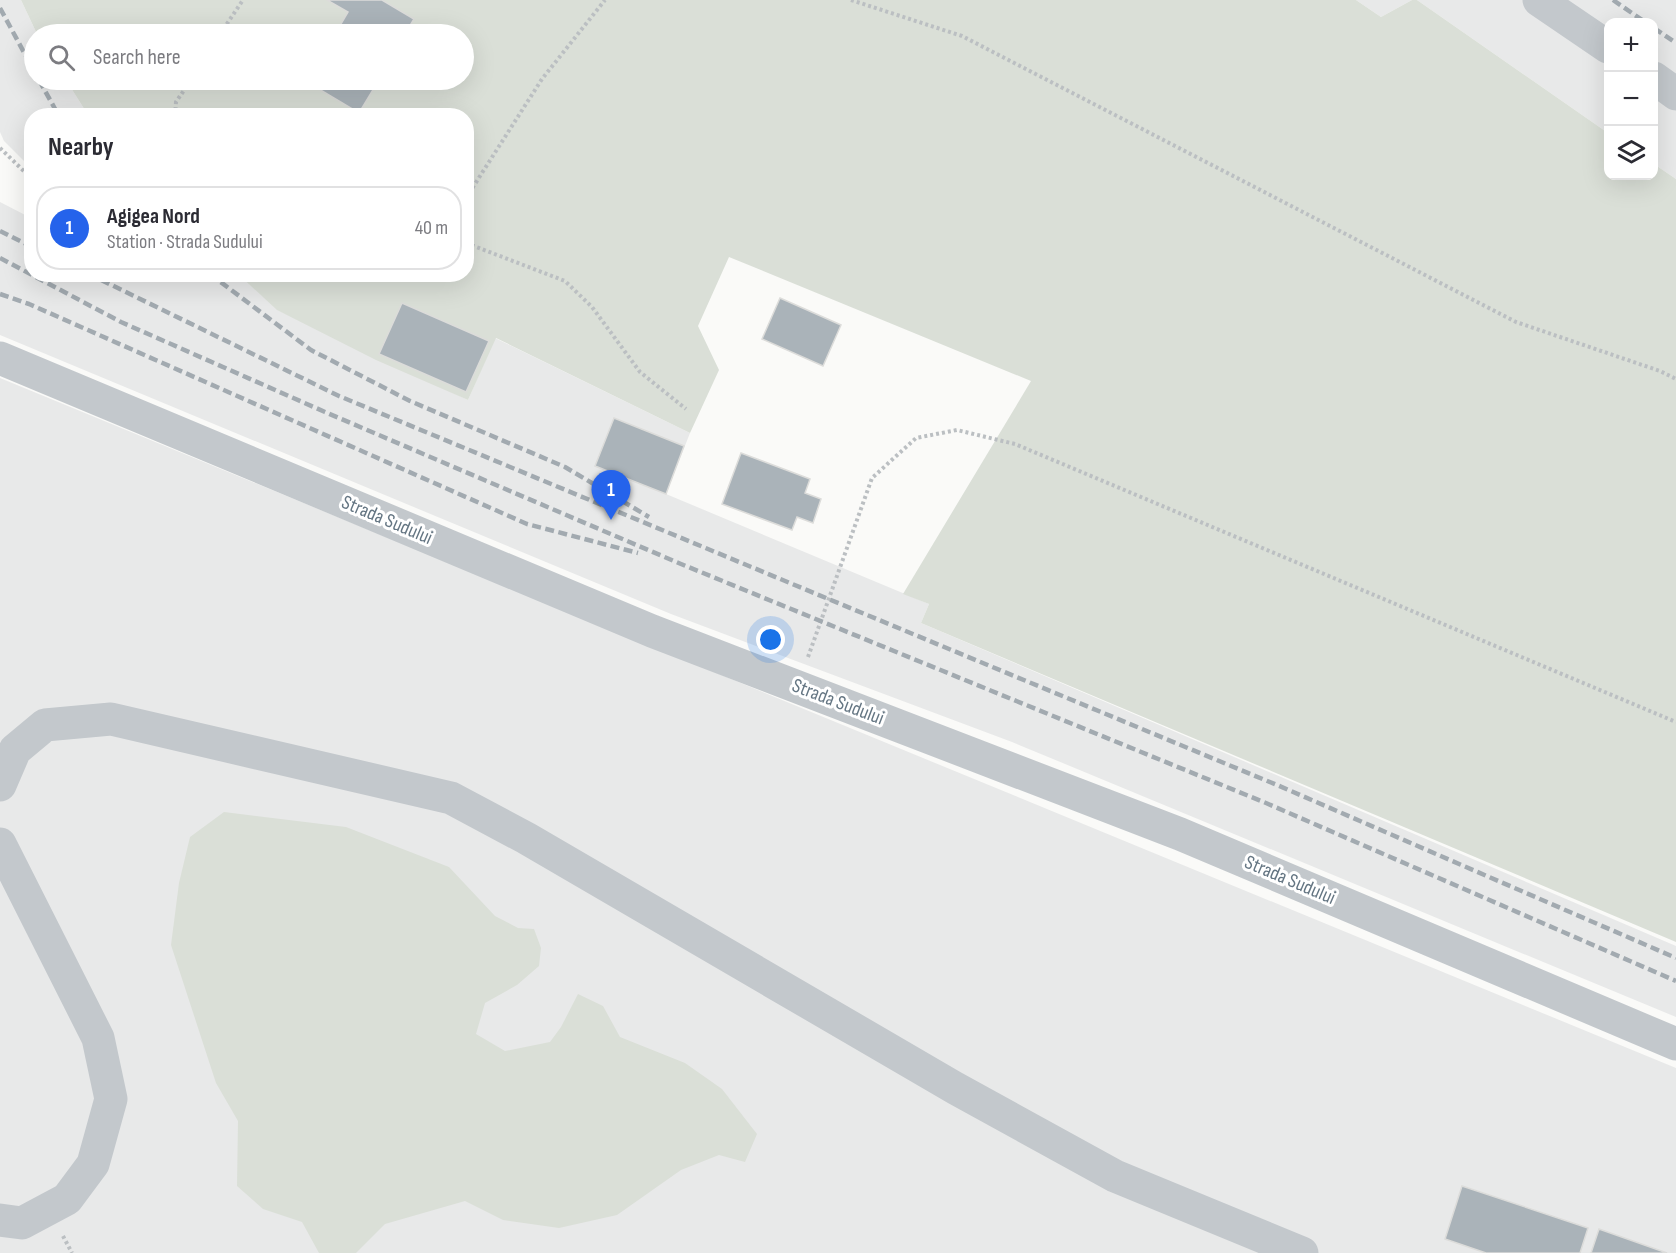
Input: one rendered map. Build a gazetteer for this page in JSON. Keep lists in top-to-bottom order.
{
  "streets": {
    "street": ["Strada Sudului"]
  },
  "page": {
    "map_buttons": ["+", "−"],
    "search": "Search here",
    "heading": "Nearby",
    "list": [
      {
        "mark": "1",
        "name": "Agigea Nord",
        "note": "Station · Strada Sudului",
        "value": "40 m"
      }
    ],
    "pins": "1"
  }
}
